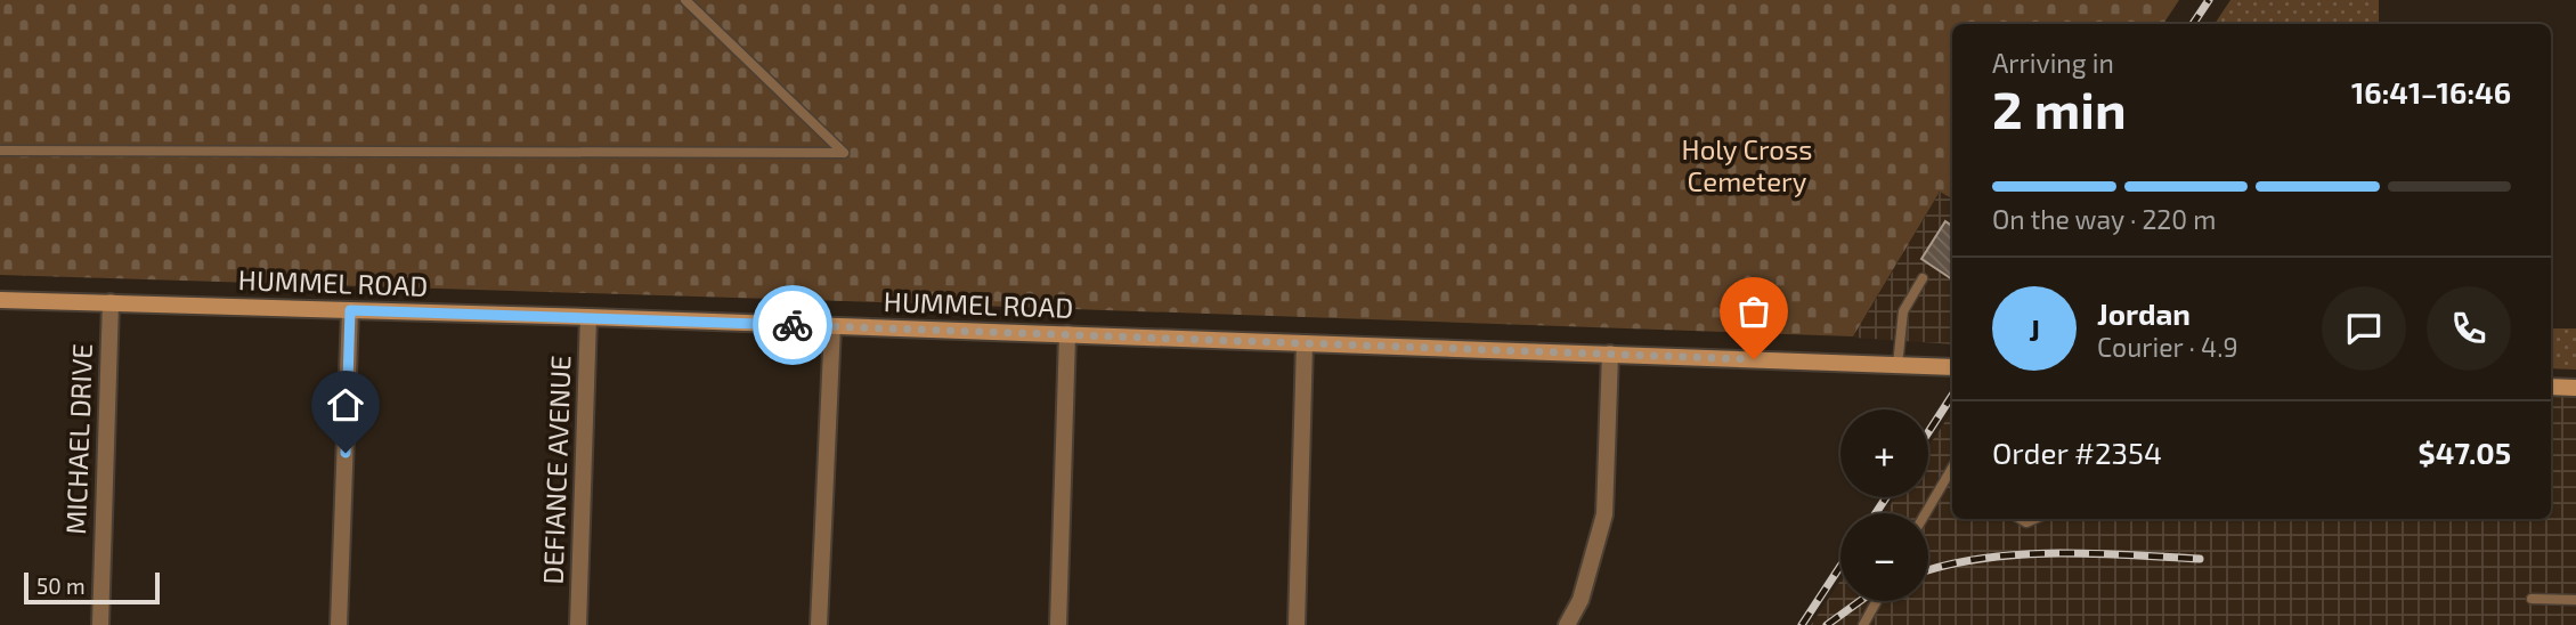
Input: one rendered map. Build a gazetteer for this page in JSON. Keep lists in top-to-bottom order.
{
  "streets": {
    "street": ["HUMMEL ROAD", "MICHAEL DRIVE", "DEFIANCE AVENUE"]
  },
  "crossings": [
    ["HUMMEL ROAD", "MICHAEL DRIVE"],
    ["HUMMEL ROAD", "DEFIANCE AVENUE"]
  ],
  "parks": ["Holy Cross Cemetery"],
  "scale_bar": "50 m",
  "page": {
    "heading": ["2 min", "Arriving in", "16:41–16:46"],
    "panel": [
      "Jordan",
      "Courier · 4.9",
      "Order #2354",
      "$47.05"
    ],
    "bar": "On the way · 220 m",
    "round": "J",
    "map_buttons": ["+", "−"],
    "scale": "50 m"
  }
}
